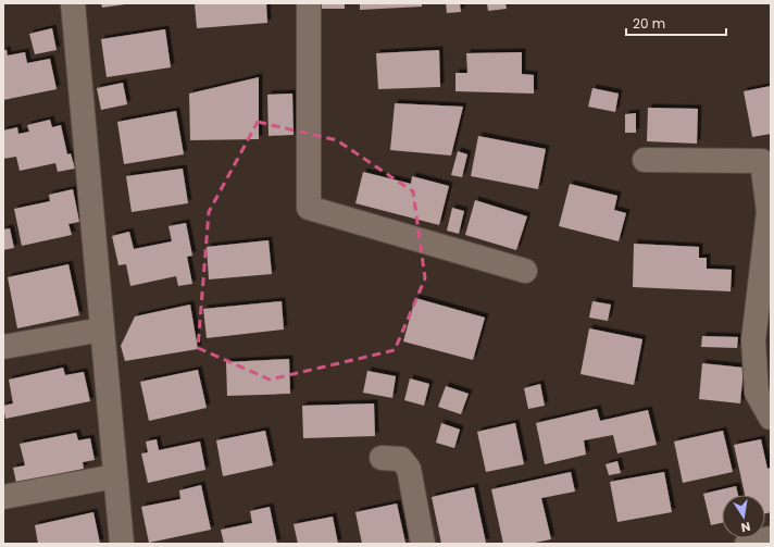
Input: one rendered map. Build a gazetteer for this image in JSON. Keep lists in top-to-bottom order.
{
  "scale_bar": "20 m",
  "north": "bottom"
}
